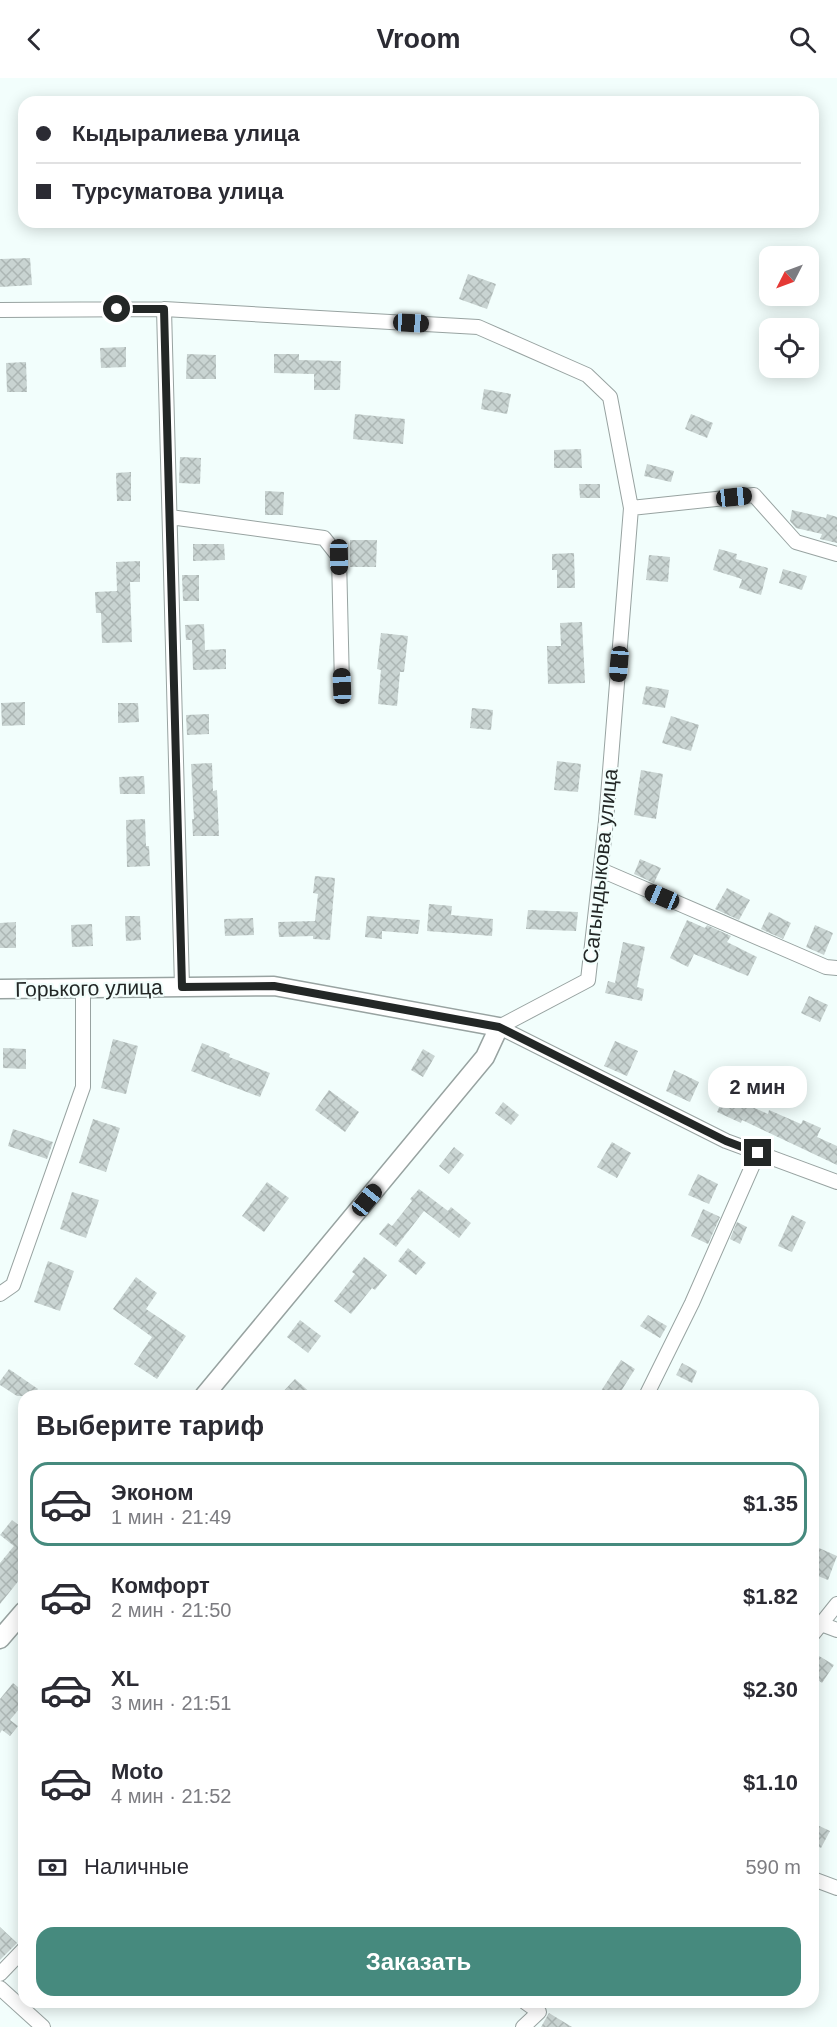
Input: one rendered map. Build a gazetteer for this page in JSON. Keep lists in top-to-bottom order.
{
  "streets": {
    "street": ["Сагындыкова улица", "Горького улица"]
  },
  "crossings": [
    ["Сагындыкова улица", "Горького улица"]
  ],
  "north": "bottom left",
  "page": {
    "header": "Vroom",
    "banner": ["Кыдыралиева улица", "Турсуматова улица"],
    "bubble": "2 мин",
    "heading": "Выберите тариф",
    "list": [
      {
        "name": "Эконом",
        "note": "1 мин · 21:49",
        "value": "$1.35"
      },
      {
        "name": "Комфорт",
        "note": "2 мин · 21:50",
        "value": "$1.82"
      },
      {
        "name": "XL",
        "note": "3 мин · 21:51",
        "value": "$2.30"
      },
      {
        "name": "Moto",
        "note": "4 мин · 21:52",
        "value": "$1.10"
      }
    ],
    "pay": ["Наличные", "590 m"],
    "buttons": "Заказать"
  }
}
